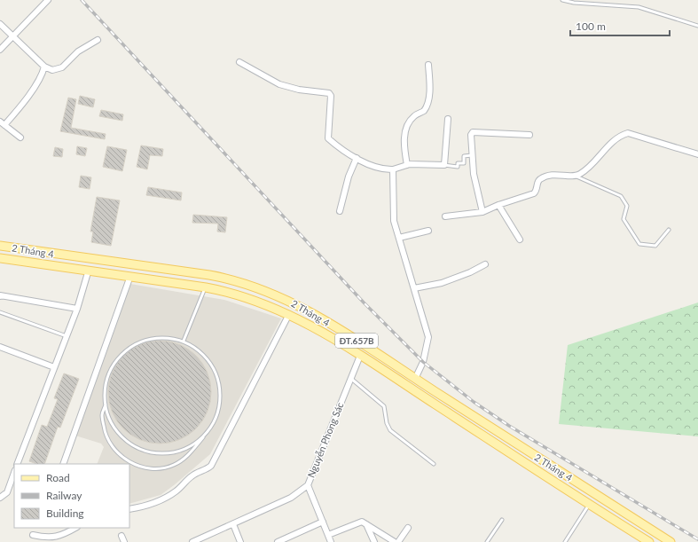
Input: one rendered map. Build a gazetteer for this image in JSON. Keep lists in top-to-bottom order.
{
  "streets": {
    "main road": ["2 Tháng 4", "ĐT.657B"],
    "street": ["Nguyễn Phong Sác"]
  },
  "crossings": [
    ["2 Tháng 4", "Nguyễn Phong Sác"]
  ],
  "legend": ["Road", "Railway", "Building"],
  "scale_bar": "100 m"
}
